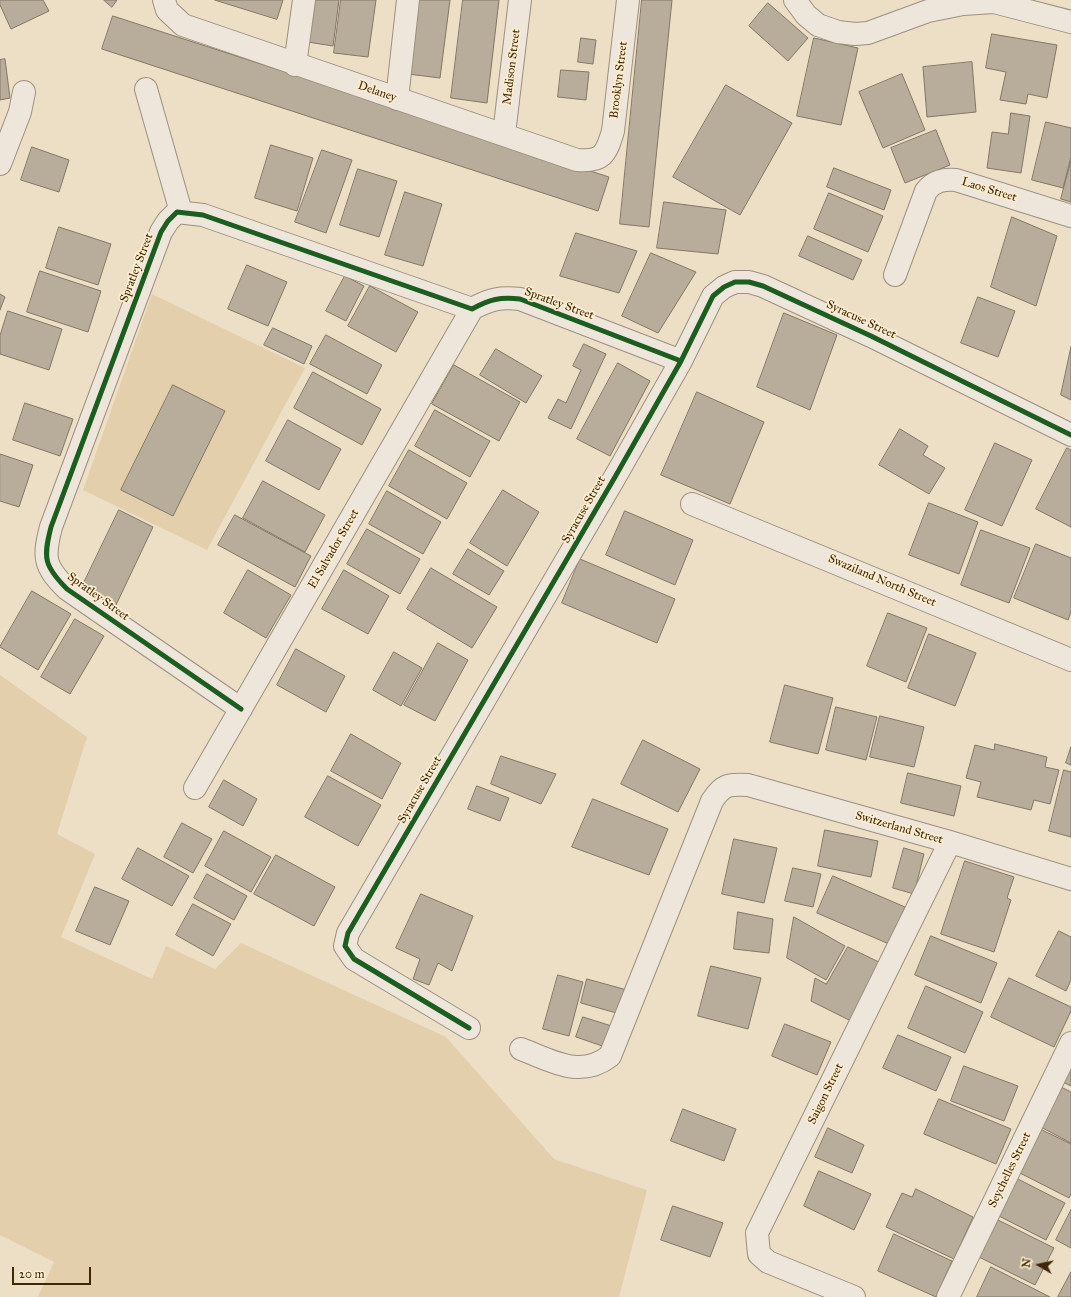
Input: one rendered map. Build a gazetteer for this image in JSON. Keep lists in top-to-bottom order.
{
  "streets": {
    "street": [
      "Madison Street",
      "Brooklyn Street",
      "Delaney",
      "Laos Street",
      "Spratley Street",
      "Syracuse Street",
      "El Salvador Street",
      "Swaziland North Street",
      "Switzerland Street",
      "Saigon Street",
      "Seychelles Street"
    ]
  },
  "crossings": [
    ["Madison Street", "Delaney"],
    ["Brooklyn Street", "Delaney"],
    ["Spratley Street", "Syracuse Street"],
    ["Spratley Street", "El Salvador Street"],
    ["Switzerland Street", "Saigon Street"]
  ],
  "scale_bar": "20 m",
  "north": "left"
}
